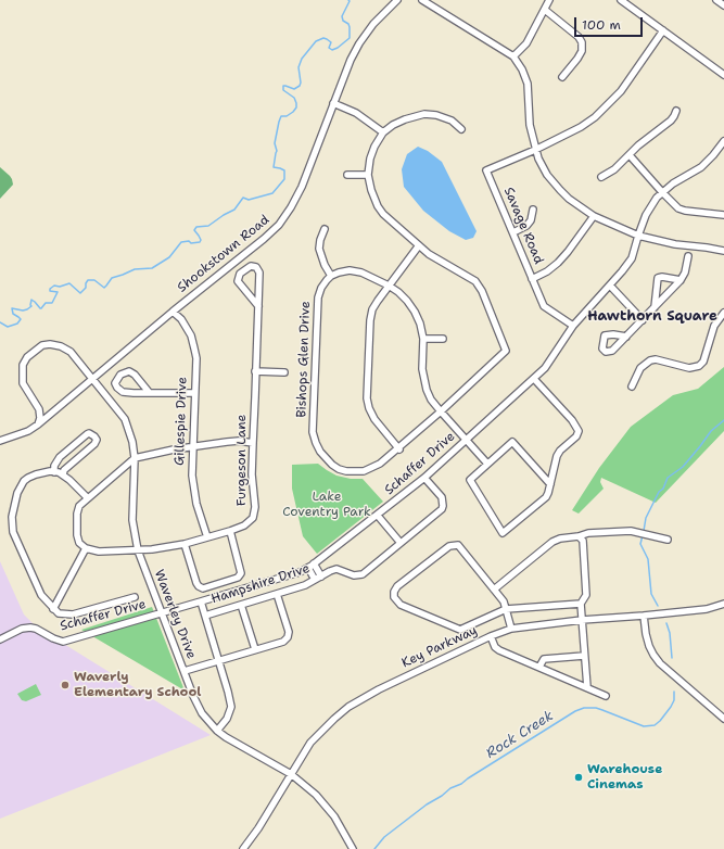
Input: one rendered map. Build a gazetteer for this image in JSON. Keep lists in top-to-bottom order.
{
  "streets": {
    "street": [
      "Savage Road",
      "Shookstown Road",
      "Bishops Glen Drive",
      "Gillespie Drive",
      "Furgeson Lane",
      "Schaffer Drive",
      "Hampshire Drive",
      "Waverley Drive",
      "Key Parkway"
    ]
  },
  "crossings": [
    ["Savage Road", "Schaffer Drive"],
    ["Shookstown Road", "Gillespie Drive"],
    ["Shookstown Road", "Waverley Drive"],
    ["Gillespie Drive", "Furgeson Lane"],
    ["Furgeson Lane", "Waverley Drive"],
    ["Schaffer Drive", "Hampshire Drive"],
    ["Schaffer Drive", "Waverley Drive"],
    ["Waverley Drive", "Key Parkway"]
  ],
  "districts": ["Hawthorn Square"],
  "water": ["Rock Creek"],
  "parks": ["Lake Coventry Park"],
  "places": ["Waverly Elementary School", "Warehouse Cinemas"],
  "scale_bar": "100 m"
}
